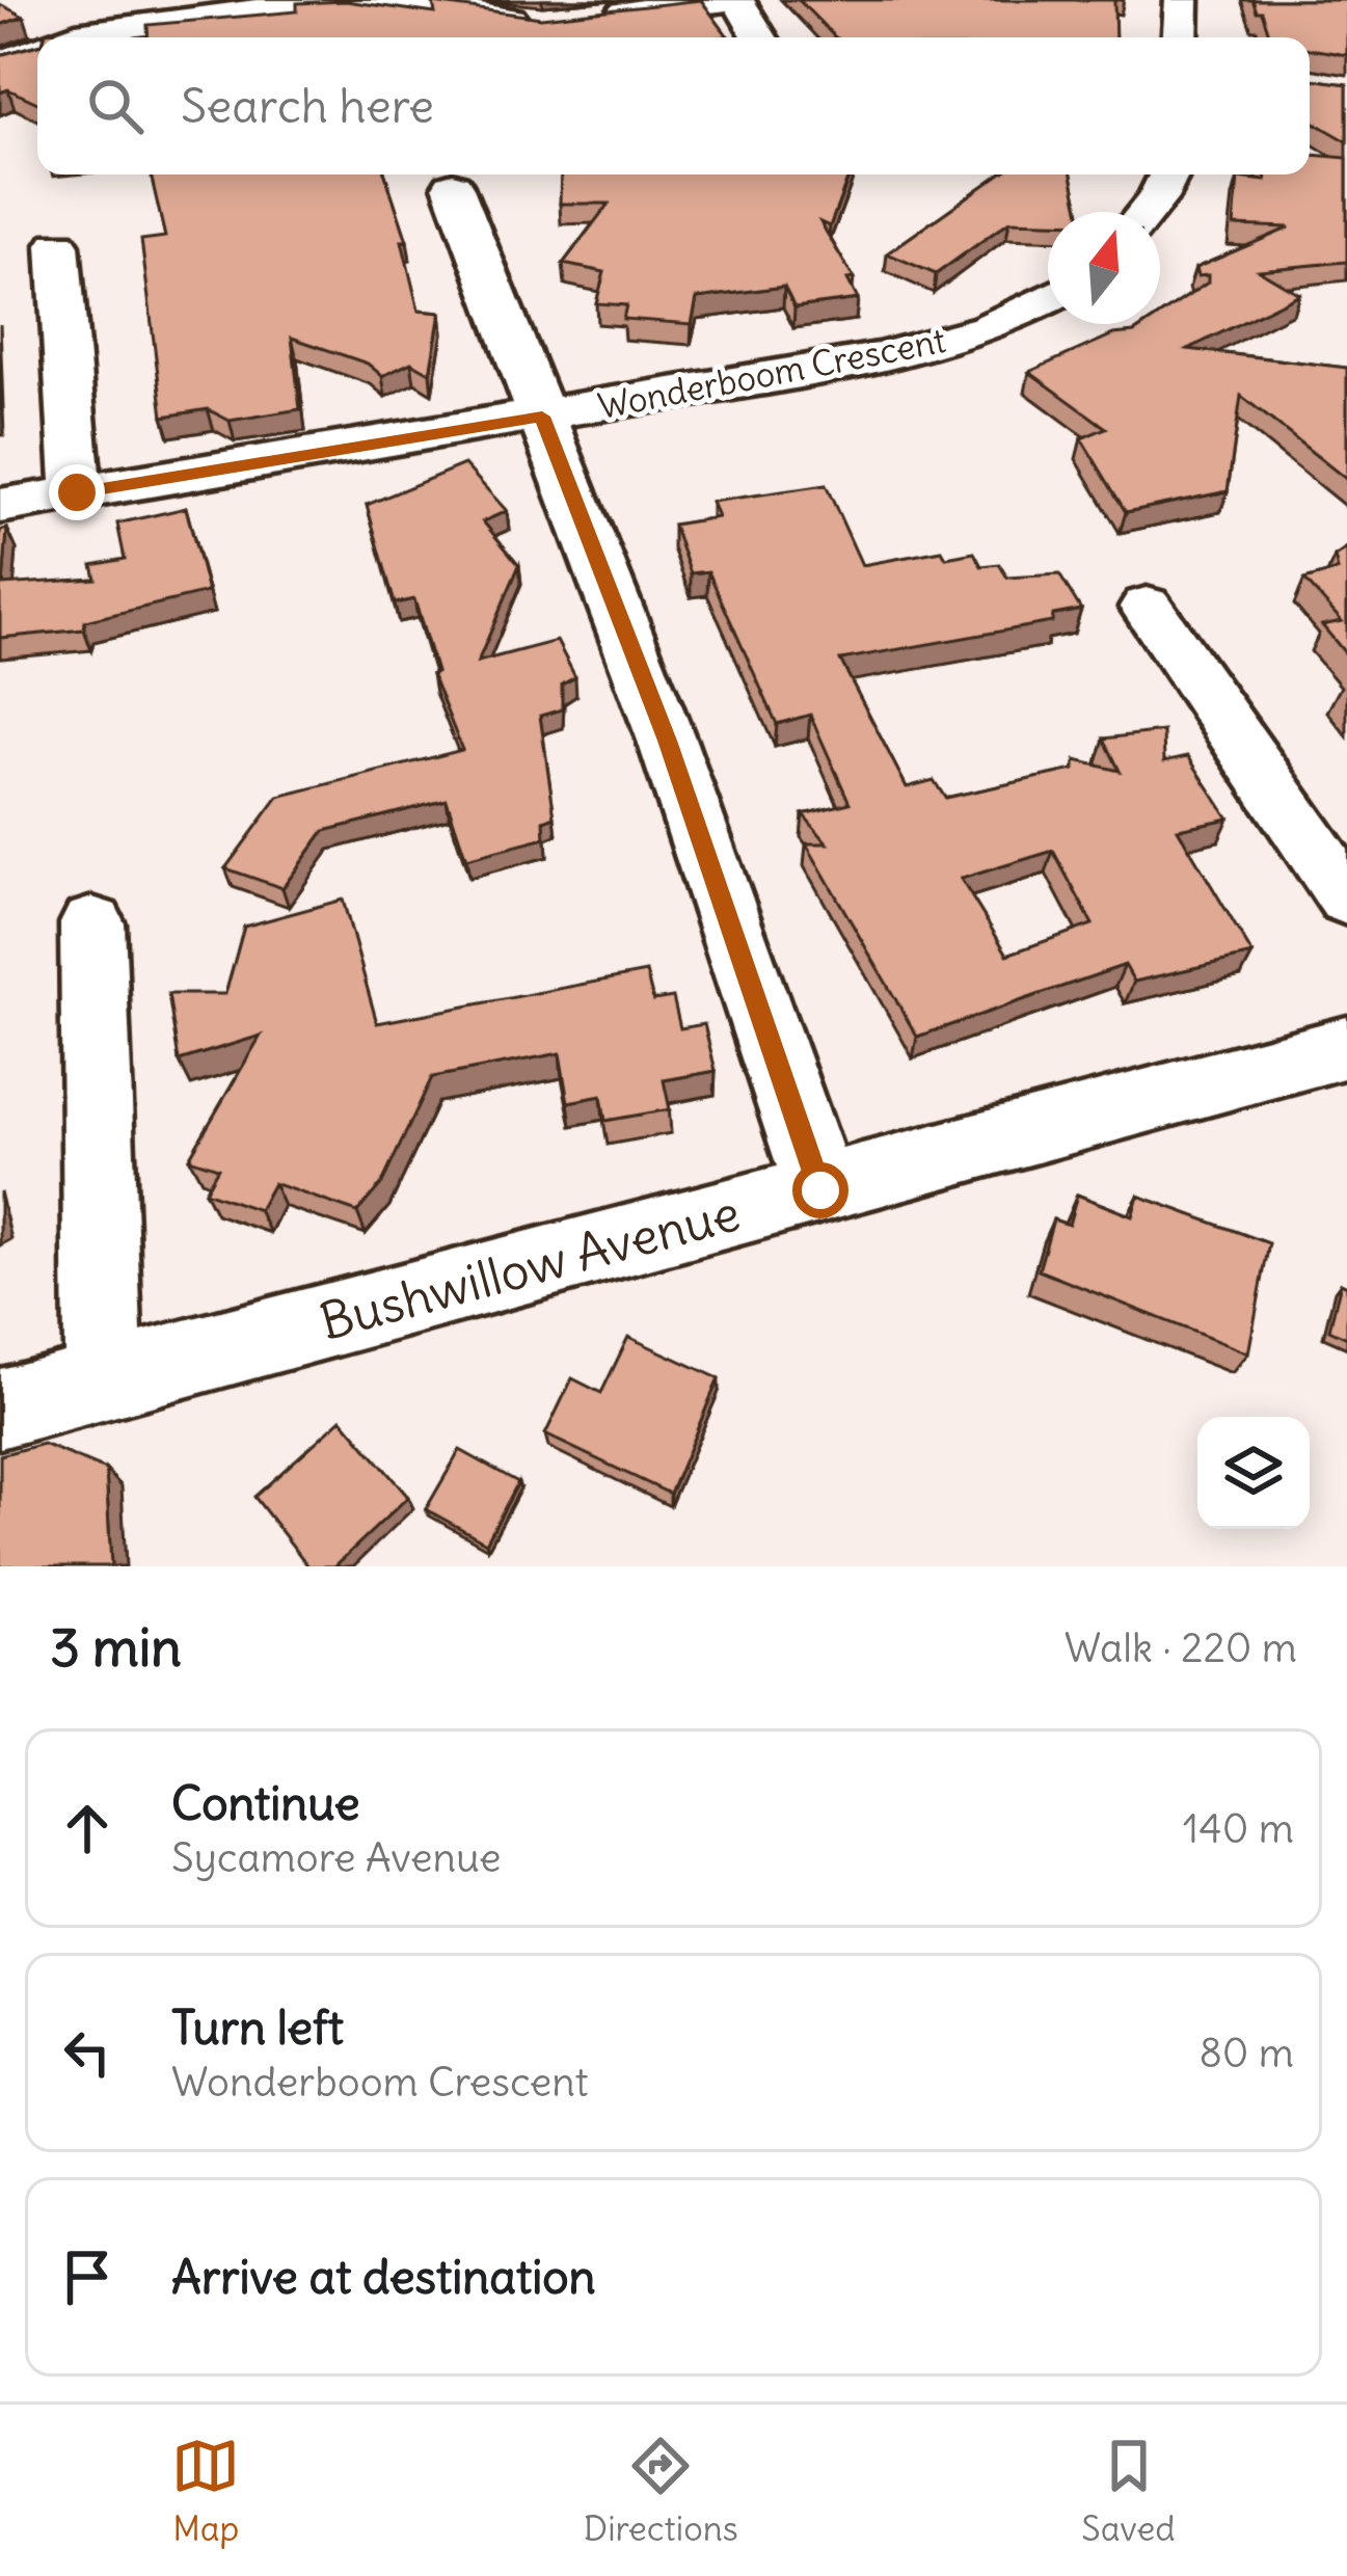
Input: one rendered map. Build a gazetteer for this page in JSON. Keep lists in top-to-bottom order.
{
  "streets": {
    "street": ["Wonderboom Crescent", "Bushwillow Avenue"]
  },
  "north": "top",
  "page": {
    "search": "Search here",
    "heading": ["3 min", "Walk · 220 m"],
    "list": [
      ["Continue", "Sycamore Avenue", "140 m"],
      ["Turn left", "Wonderboom Crescent", "80 m"],
      "Arrive at destination"
    ],
    "nav": ["Map", "Directions", "Saved"]
  }
}
